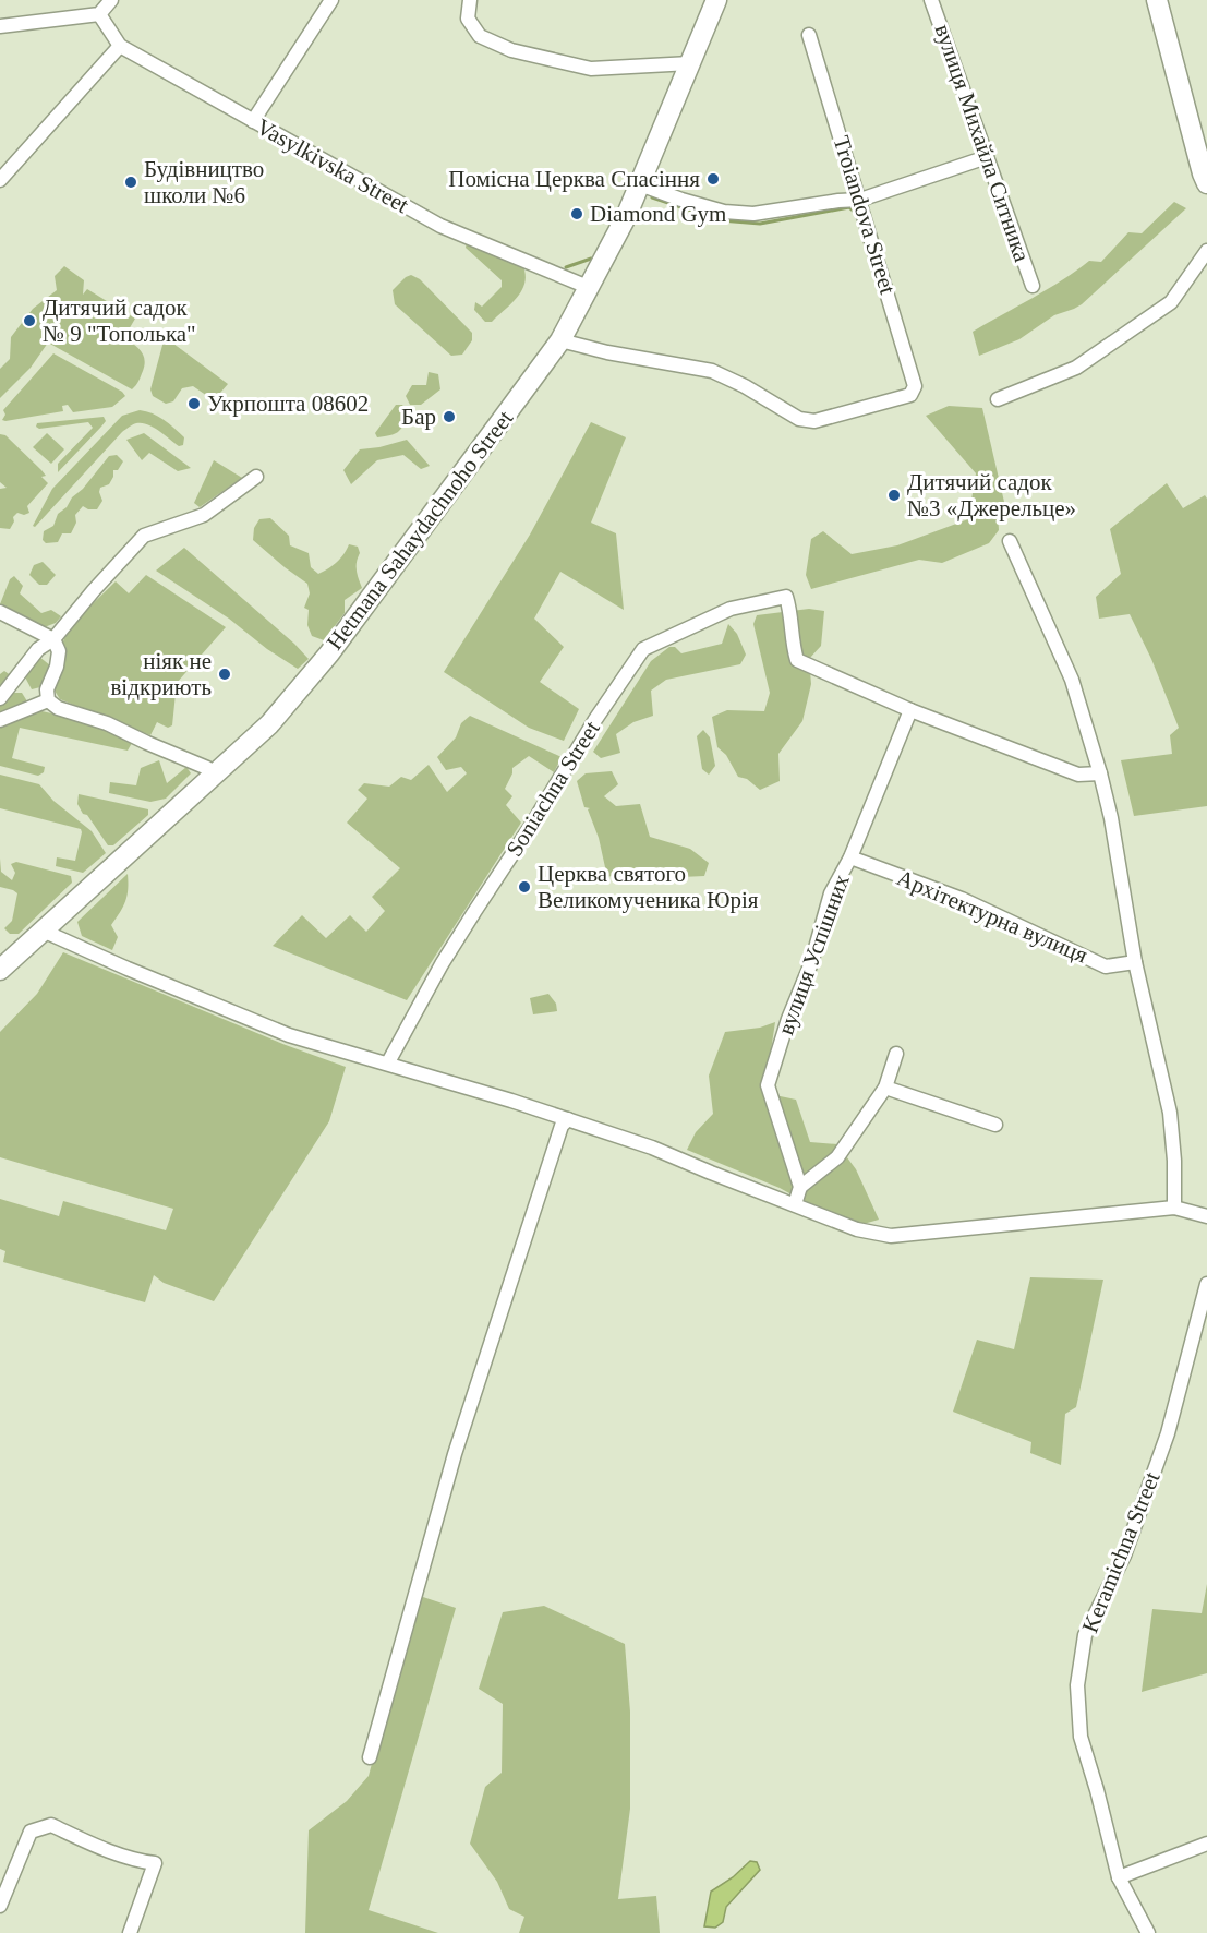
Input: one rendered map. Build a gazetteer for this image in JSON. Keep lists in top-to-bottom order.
{
  "streets": {
    "main road": ["Hetmana Sahaydachnoho Street"],
    "street": [
      "вулиця Михайла Ситника",
      "Vasylkivska Street",
      "Troiandova Street",
      "Soniachna Street",
      "Архітектурна вулиця",
      "вулиця Успішних",
      "Keramichna Street"
    ]
  },
  "crossings": [
    ["Vasylkivska Street", "Hetmana Sahaydachnoho Street"],
    ["Troiandova Street", "Hetmana Sahaydachnoho Street"],
    ["Soniachna Street", "вулиця Успішних"],
    ["Архітектурна вулиця", "вулиця Успішних"]
  ],
  "places": [
    "Помісна Церква Спасіння",
    "Будівництво школи №6",
    "Diamond Gym",
    "Дитячий садок № 9 \"Тополька\"",
    "Укрпошта 08602",
    "Бар",
    "Дитячий садок №3 «Джерельце»",
    "ніяк не відкриють",
    "Церква святого Великомученика Юрія"
  ]
}
